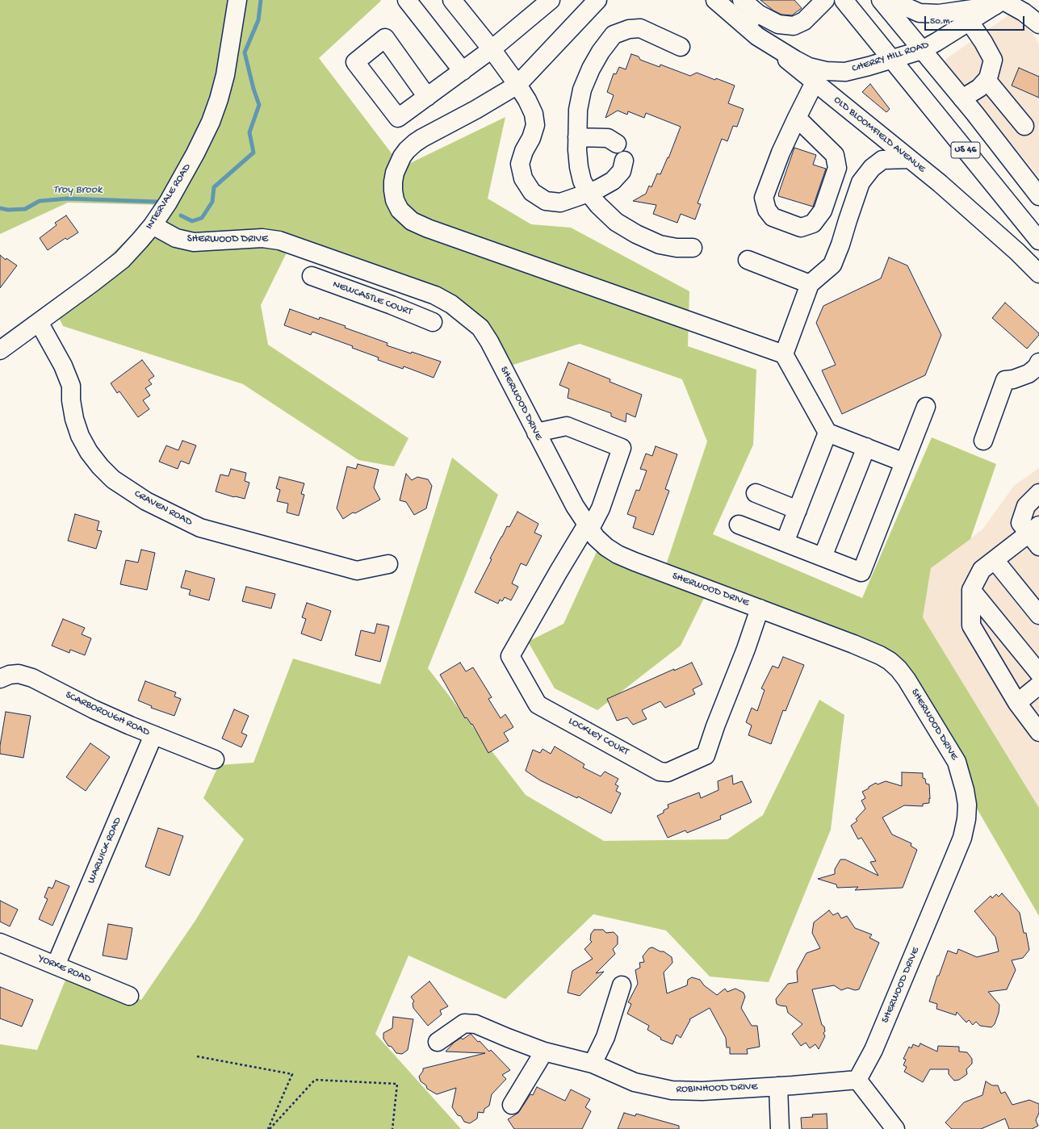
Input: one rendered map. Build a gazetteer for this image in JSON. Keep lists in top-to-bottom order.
{
  "streets": {
    "main road": [
      "CHERRY HILL ROAD",
      "OLD BLOOMFIELD AVENUE",
      "US 46",
      "INTERVALE ROAD",
      "SHERWOOD DRIVE",
      "NEWCASTLE COURT",
      "CRAVEN ROAD",
      "SCARBOROUGH ROAD",
      "LOCKLEY COURT",
      "WARWICK ROAD",
      "YORKE ROAD",
      "ROBINHOOD DRIVE"
    ]
  },
  "crossings": [
    ["CHERRY HILL ROAD", "OLD BLOOMFIELD AVENUE"],
    ["CHERRY HILL ROAD", "US 46"],
    ["INTERVALE ROAD", "SHERWOOD DRIVE"],
    ["INTERVALE ROAD", "CRAVEN ROAD"],
    ["SHERWOOD DRIVE", "LOCKLEY COURT"],
    ["SHERWOOD DRIVE", "ROBINHOOD DRIVE"],
    ["SCARBOROUGH ROAD", "WARWICK ROAD"],
    ["WARWICK ROAD", "YORKE ROAD"]
  ],
  "water": ["Troy Brook"],
  "scale_bar": "50 m"
}
